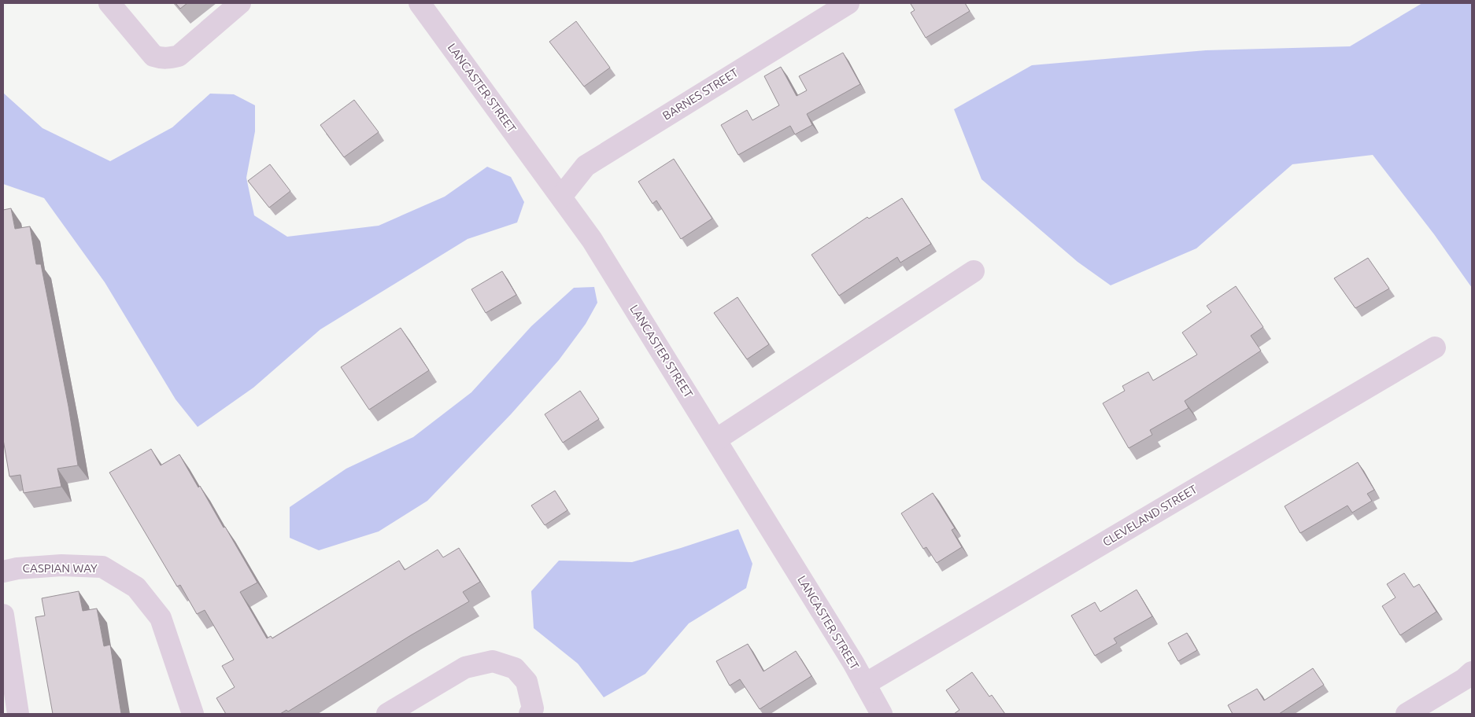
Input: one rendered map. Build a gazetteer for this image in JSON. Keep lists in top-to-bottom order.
{
  "streets": {
    "street": [
      "LANCASTER STREET",
      "BARNES STREET",
      "CLEVELAND STREET",
      "CASPIAN WAY"
    ]
  },
  "crossings": [
    ["LANCASTER STREET", "BARNES STREET"],
    ["LANCASTER STREET", "CLEVELAND STREET"]
  ]
}
